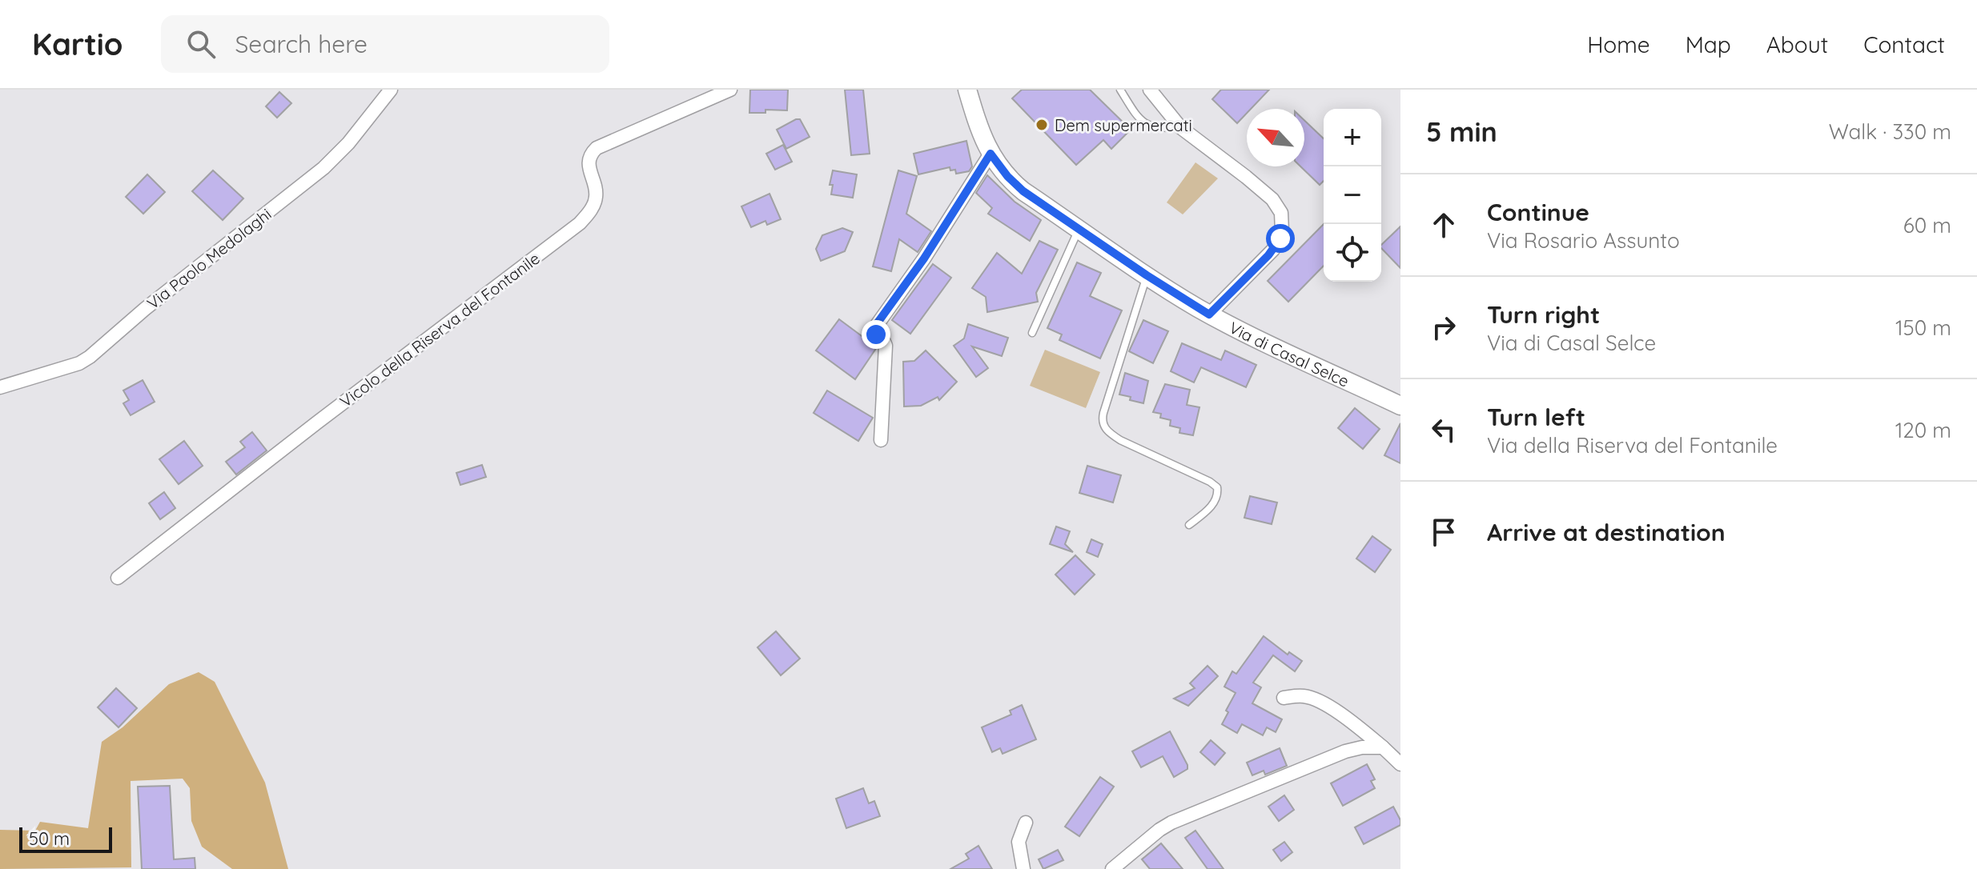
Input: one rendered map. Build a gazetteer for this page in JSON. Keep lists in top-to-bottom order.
{
  "streets": {
    "main road": ["Via di Casal Selce"],
    "street": ["Via Paolo Medolaghi", "Vicolo della Riserva del Fontanile"]
  },
  "places": ["Dem supermercati"],
  "scale_bar": "50 m",
  "north": "top left",
  "page": {
    "header": "Kartio",
    "search": "Search here",
    "nav": [
      "Home",
      "Map",
      "About",
      "Contact"
    ],
    "heading": ["5 min", "Walk · 330 m"],
    "map_buttons": ["+", "−"],
    "list": [
      ["Continue", "Via Rosario Assunto", "60 m"],
      ["Turn right", "Via di Casal Selce", "150 m"],
      ["Turn left", "Via della Riserva del Fontanile", "120 m"],
      "Arrive at destination"
    ],
    "scale": "50 m"
  }
}
